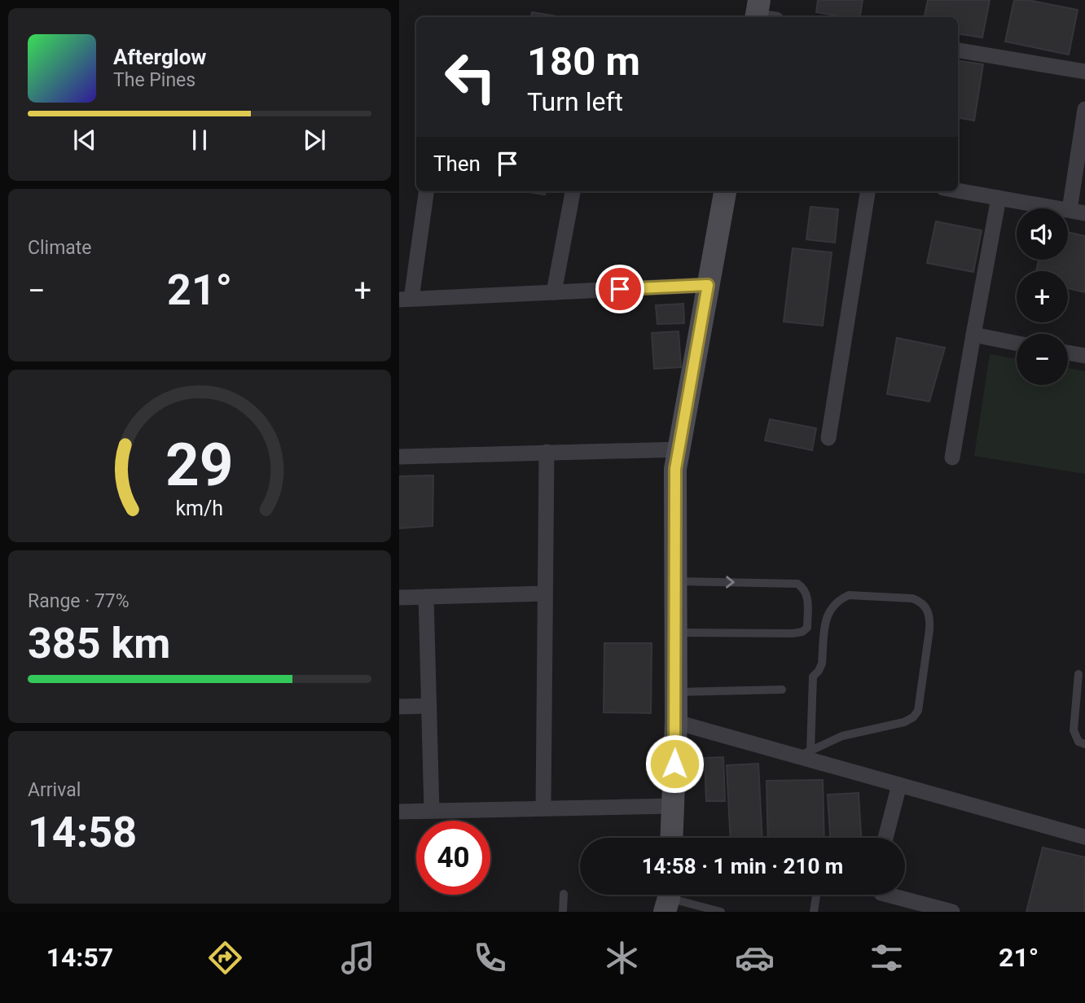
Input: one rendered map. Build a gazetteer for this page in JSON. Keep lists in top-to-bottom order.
{
  "page": {
    "turn": ["180 m", "Turn left"],
    "song": ["Afterglow", "The Pines"],
    "then": "Then",
    "tile": [
      "Climate",
      ["Range · 77%", "385 km"],
      ["Arrival", "14:58"]
    ],
    "map_buttons": ["+", "−"],
    "heat": ["−", "21°", "+"],
    "limit": "40",
    "trip": "14:58 · 1 min · 210 m",
    "tabs": ["14:57", "21°"],
    "gauge": ["29", "km/h"]
  }
}
